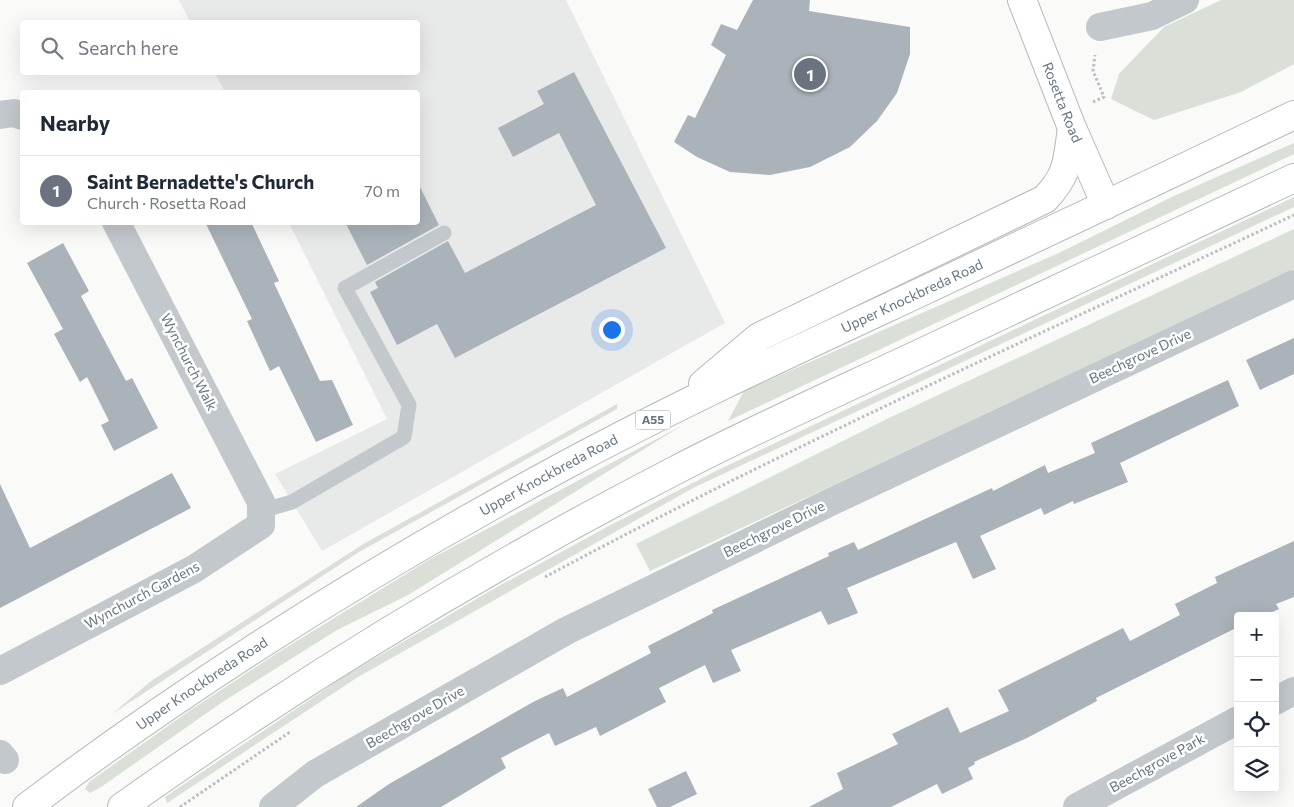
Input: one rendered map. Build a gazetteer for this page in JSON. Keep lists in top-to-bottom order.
{
  "streets": {
    "main road": ["Rosetta Road", "Upper Knockbreda Road", "A55"],
    "street": [
      "Beechgrove Drive",
      "Wynchurch Walk",
      "Wynchurch Gardens",
      "Beechgrove Park"
    ]
  },
  "crossings": [
    ["Rosetta Road", "Upper Knockbreda Road"],
    ["Wynchurch Walk", "Wynchurch Gardens"]
  ],
  "page": {
    "search": "Search here",
    "pins": "1",
    "heading": "Nearby",
    "list": [
      {
        "mark": "1",
        "name": "Saint Bernadette's Church",
        "note": "Church · Rosetta Road",
        "value": "70 m"
      }
    ],
    "map_buttons": ["+", "−"]
  }
}
